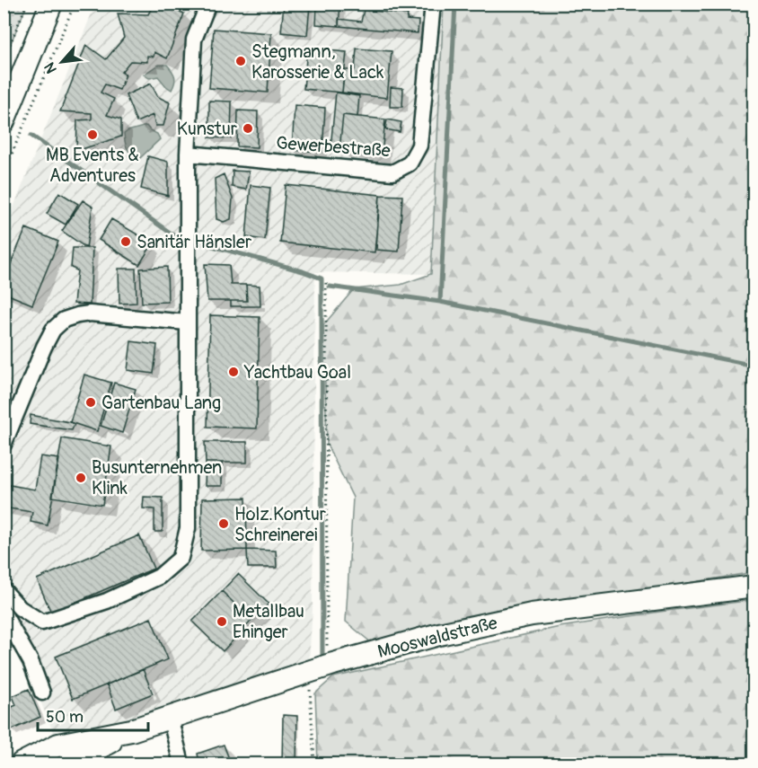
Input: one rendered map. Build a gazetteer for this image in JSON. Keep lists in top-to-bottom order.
{
  "streets": {
    "main road": ["Mooswaldstraße"],
    "street": ["Gewerbestraße"]
  },
  "places": [
    "Stegmann, Karosserie & Lack",
    "Kunstur",
    "MB Events & Adventures",
    "Sanitär Hänsler",
    "Yachtbau Goal",
    "Gartenbau Lang",
    "Busunternehmen Klink",
    "Holz.Kontur Schreinerei",
    "Metallbau Ehinger"
  ],
  "scale_bar": "50 m",
  "north": "bottom left"
}
